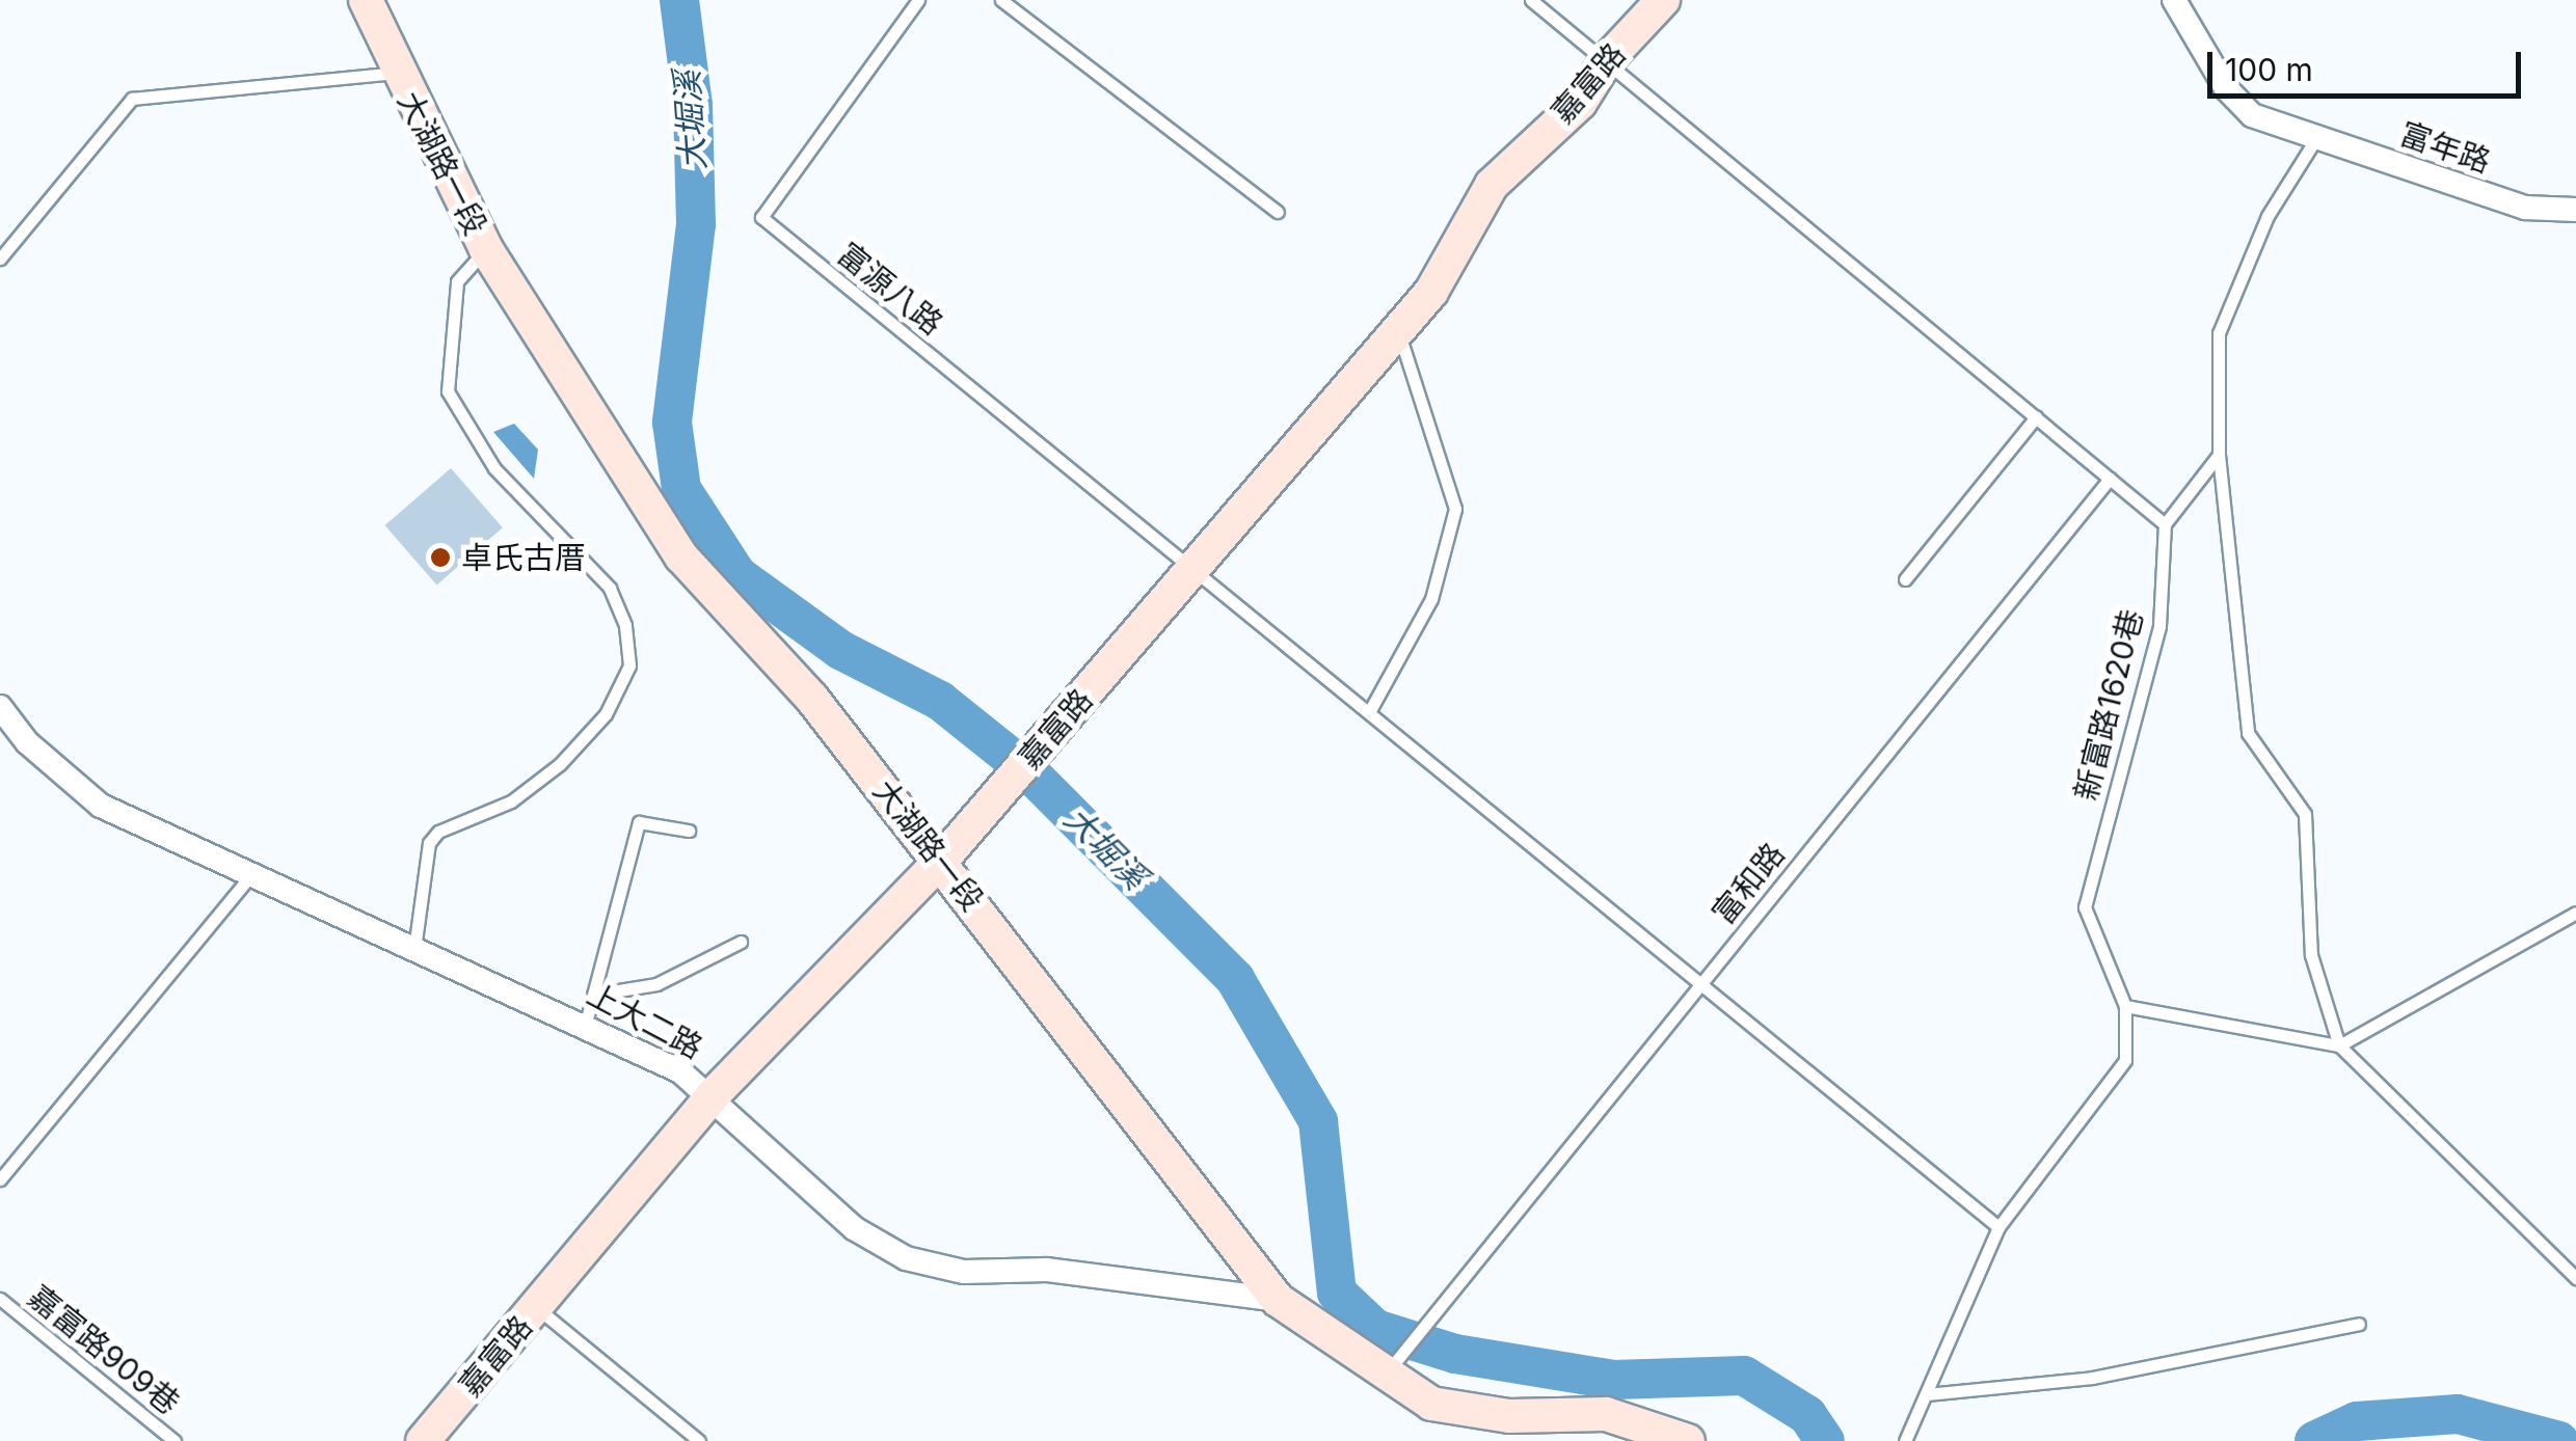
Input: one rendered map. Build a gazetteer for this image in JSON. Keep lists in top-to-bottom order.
{
  "streets": {
    "street": [
      "嘉富路",
      "富年路",
      "大湖路一段",
      "上大二路"
    ],
    "lane": [
      "富源八路",
      "新富路1620巷",
      "富和路",
      "嘉富路909巷"
    ]
  },
  "crossings": [
    ["嘉富路", "大湖路一段"],
    ["嘉富路", "富源八路"],
    ["嘉富路", "上大二路"],
    ["大湖路一段", "富和路"],
    ["大湖路一段", "上大二路"]
  ],
  "water": ["大堀溪"],
  "places": ["卓氏古厝"],
  "scale_bar": "100 m"
}
